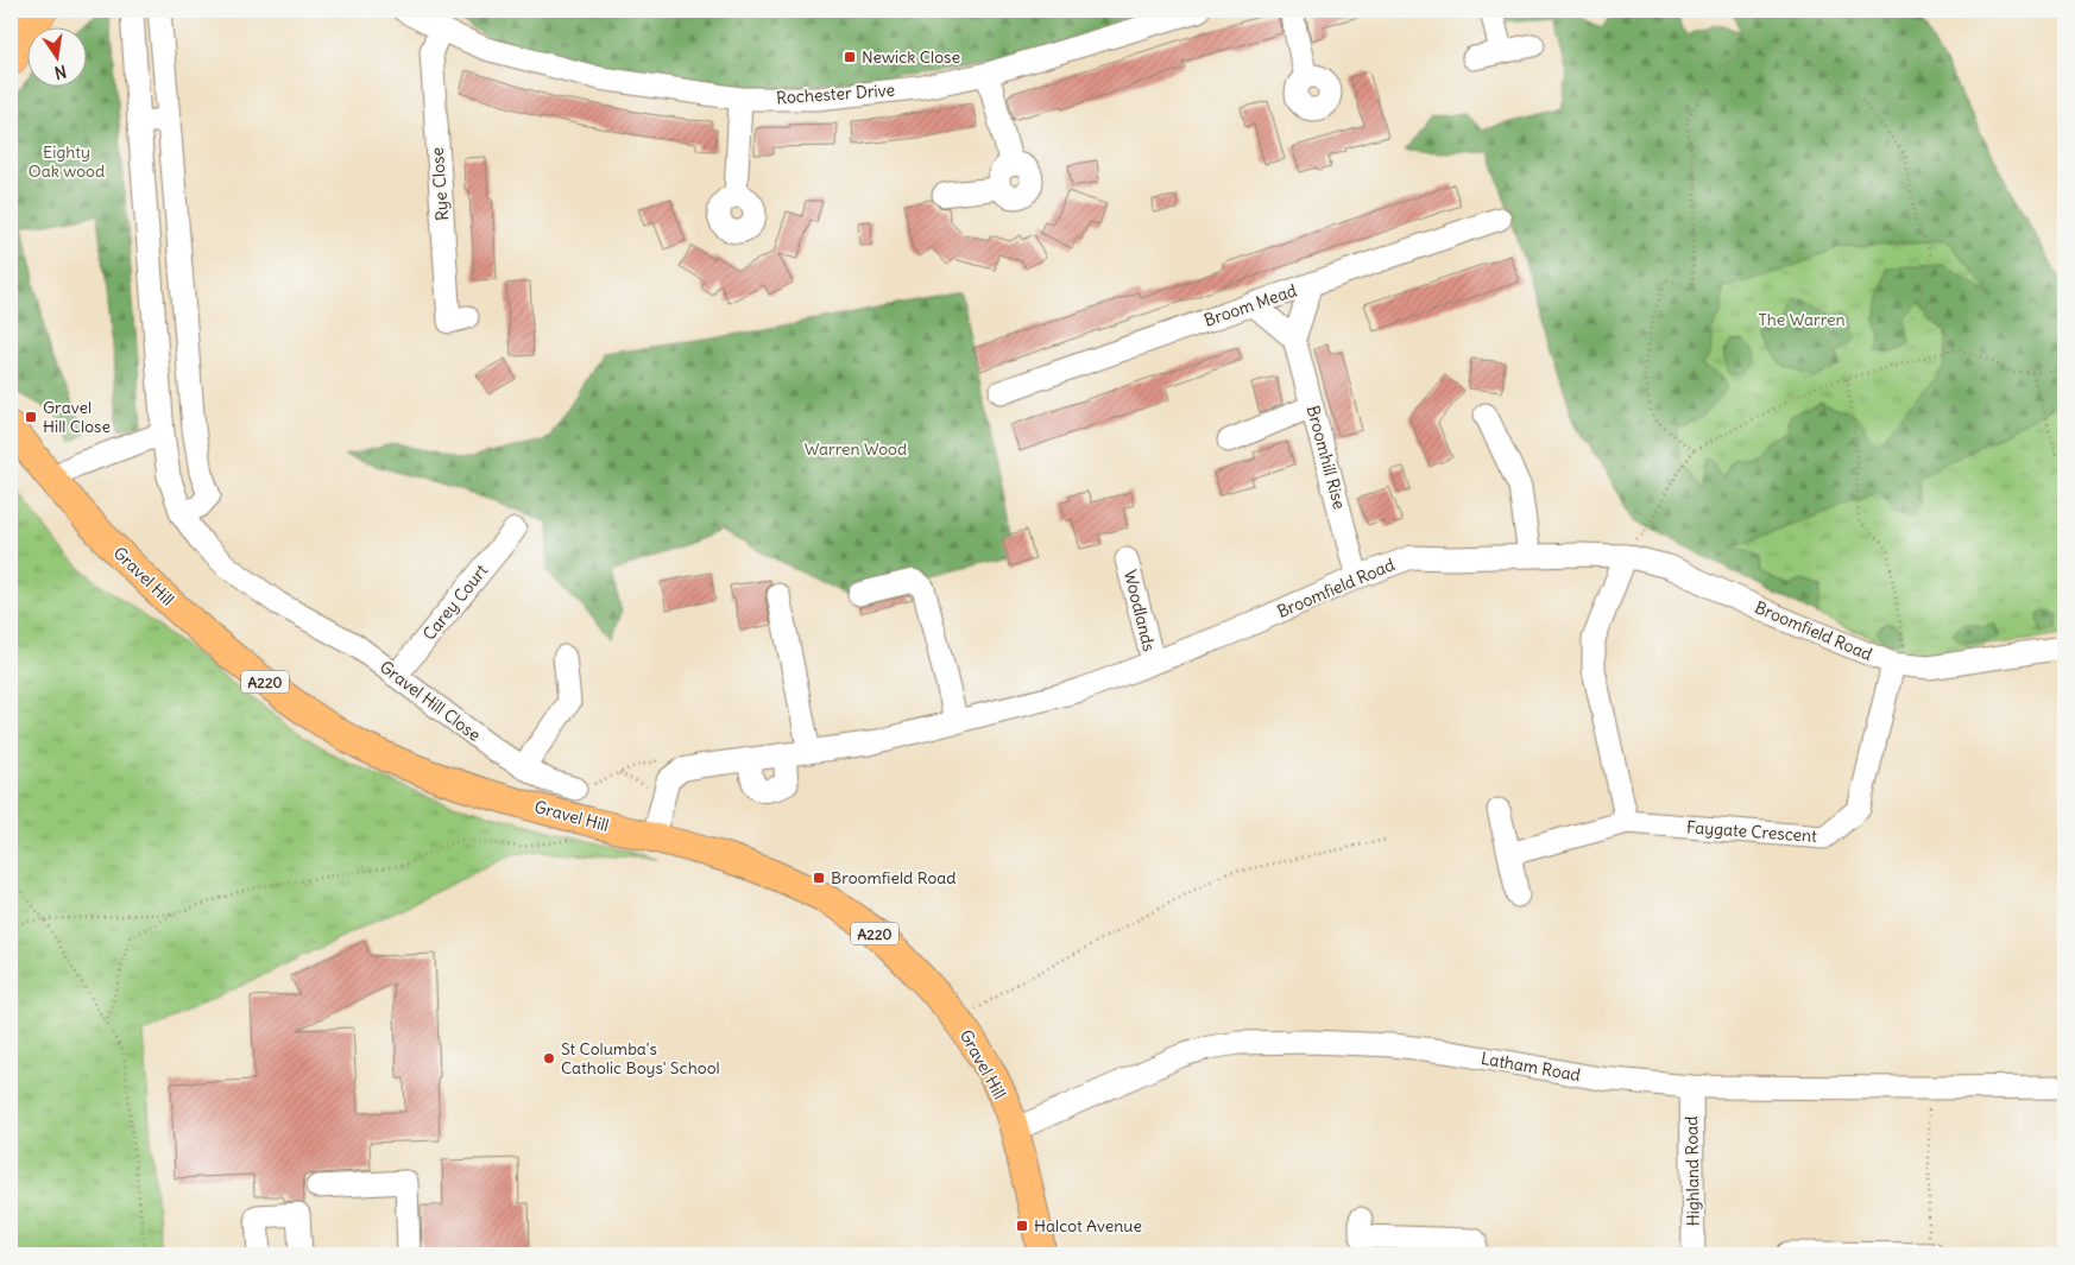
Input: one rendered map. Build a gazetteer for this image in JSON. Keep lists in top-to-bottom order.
{
  "streets": {
    "main road": ["Gravel Hill", "A220"],
    "street": [
      "Rochester Drive",
      "Rye Close",
      "Broom Mead",
      "Broomhill Rise",
      "Broomfield Road",
      "Carey Court",
      "Woodlands",
      "Gravel Hill Close",
      "Faygate Crescent",
      "Latham Road",
      "Highland Road"
    ]
  },
  "crossings": [
    ["Rochester Drive", "Rye Close"],
    ["Broomhill Rise", "Broomfield Road"],
    ["Gravel Hill", "Broomfield Road"],
    ["Gravel Hill", "Latham Road"],
    ["Broomfield Road", "Woodlands"],
    ["Broomfield Road", "Faygate Crescent"],
    ["Carey Court", "Gravel Hill Close"],
    ["Latham Road", "Highland Road"]
  ],
  "parks": ["Eighty Oak wood", "The Warren", "Warren Wood"],
  "places": {
    "transit": [
      "Newick Close",
      "Gravel Hill Close",
      "Broomfield Road",
      "Halcot Avenue"
    ],
    "other": ["St Columba's Catholic Boys' School"]
  },
  "north": "bottom"
}
